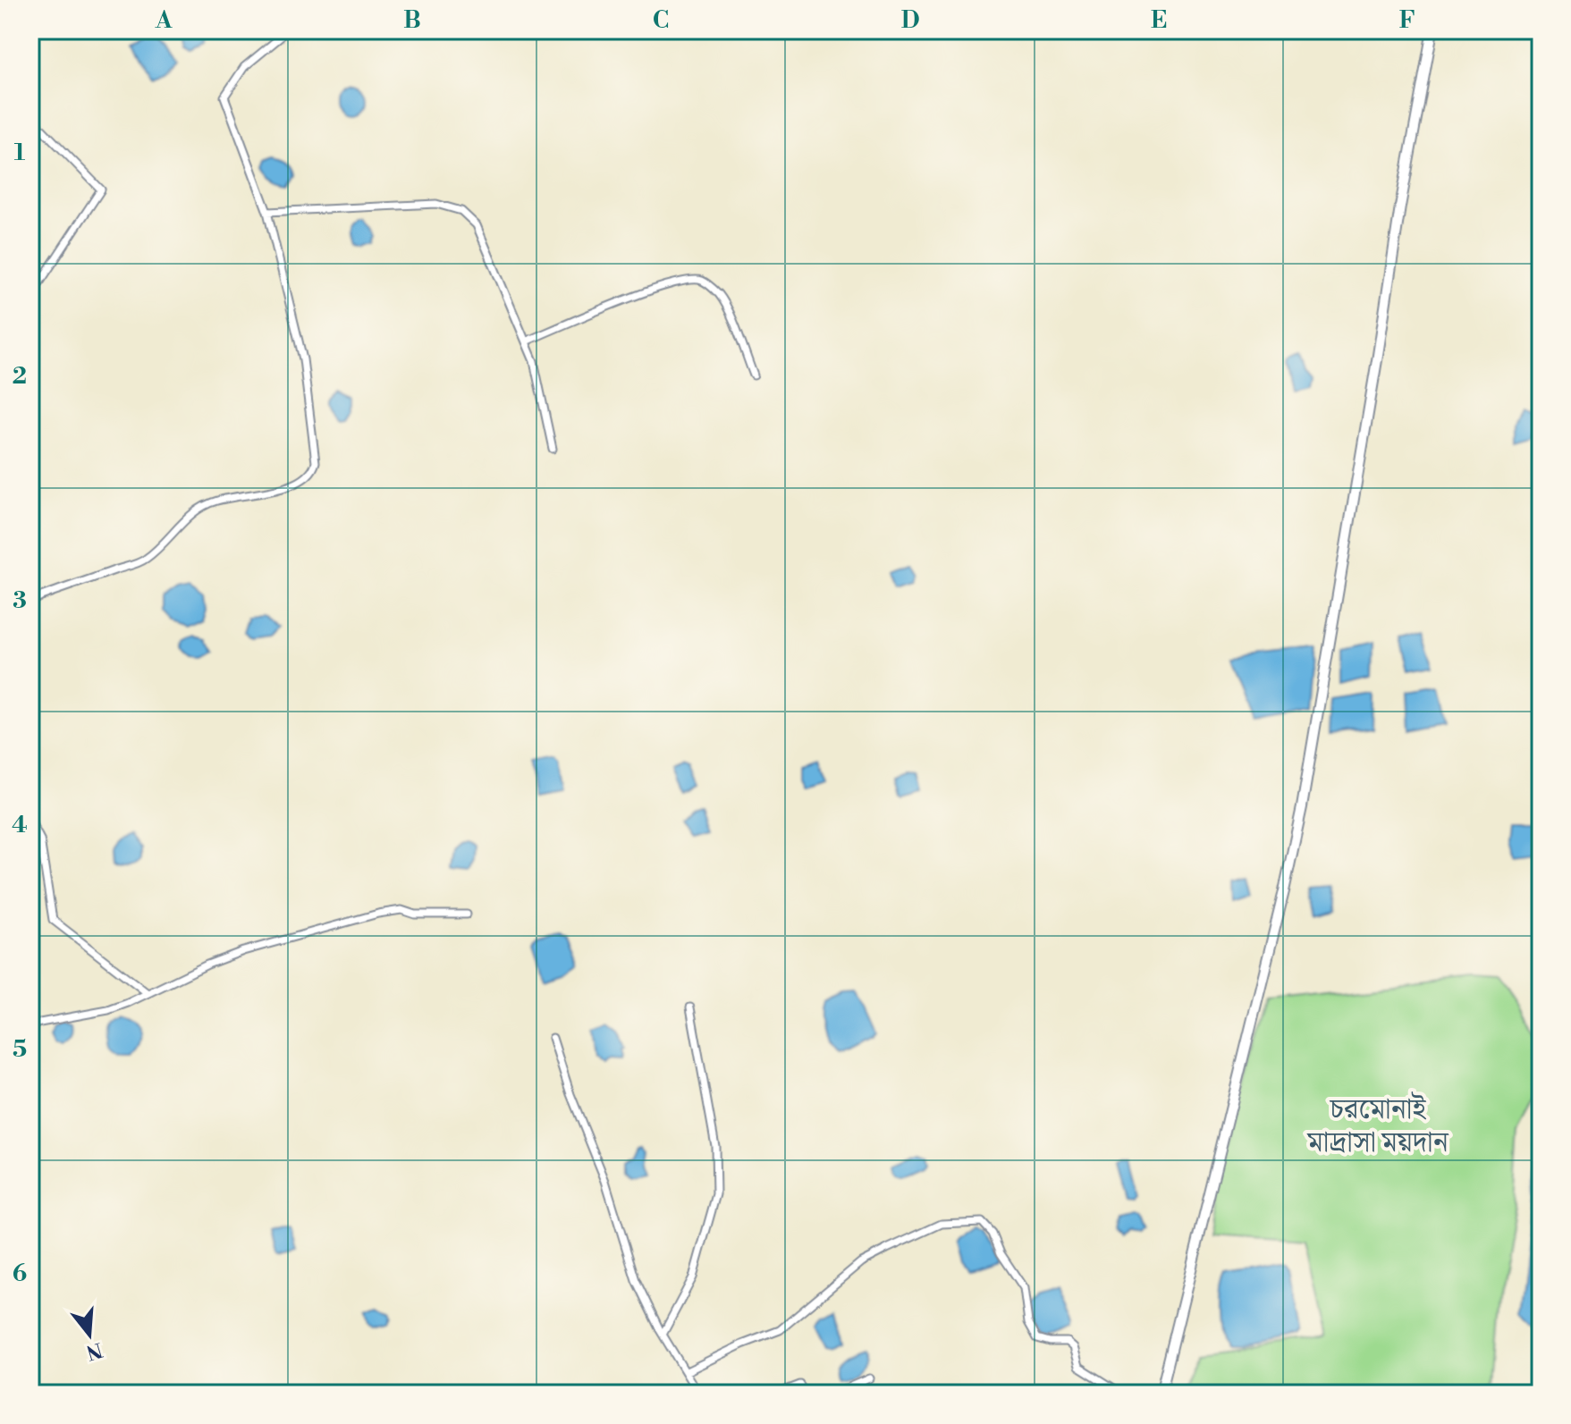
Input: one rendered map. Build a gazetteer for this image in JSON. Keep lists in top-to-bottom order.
{
  "parks": ["চরমোনাই মাদ্রাসা ময়দান"],
  "north": "bottom",
  "grid": {
    "columns": [
      "A",
      "B",
      "C",
      "D",
      "E",
      "F"
    ],
    "rows": [
      "1",
      "2",
      "3",
      "4",
      "5",
      "6"
    ]
  }
}
